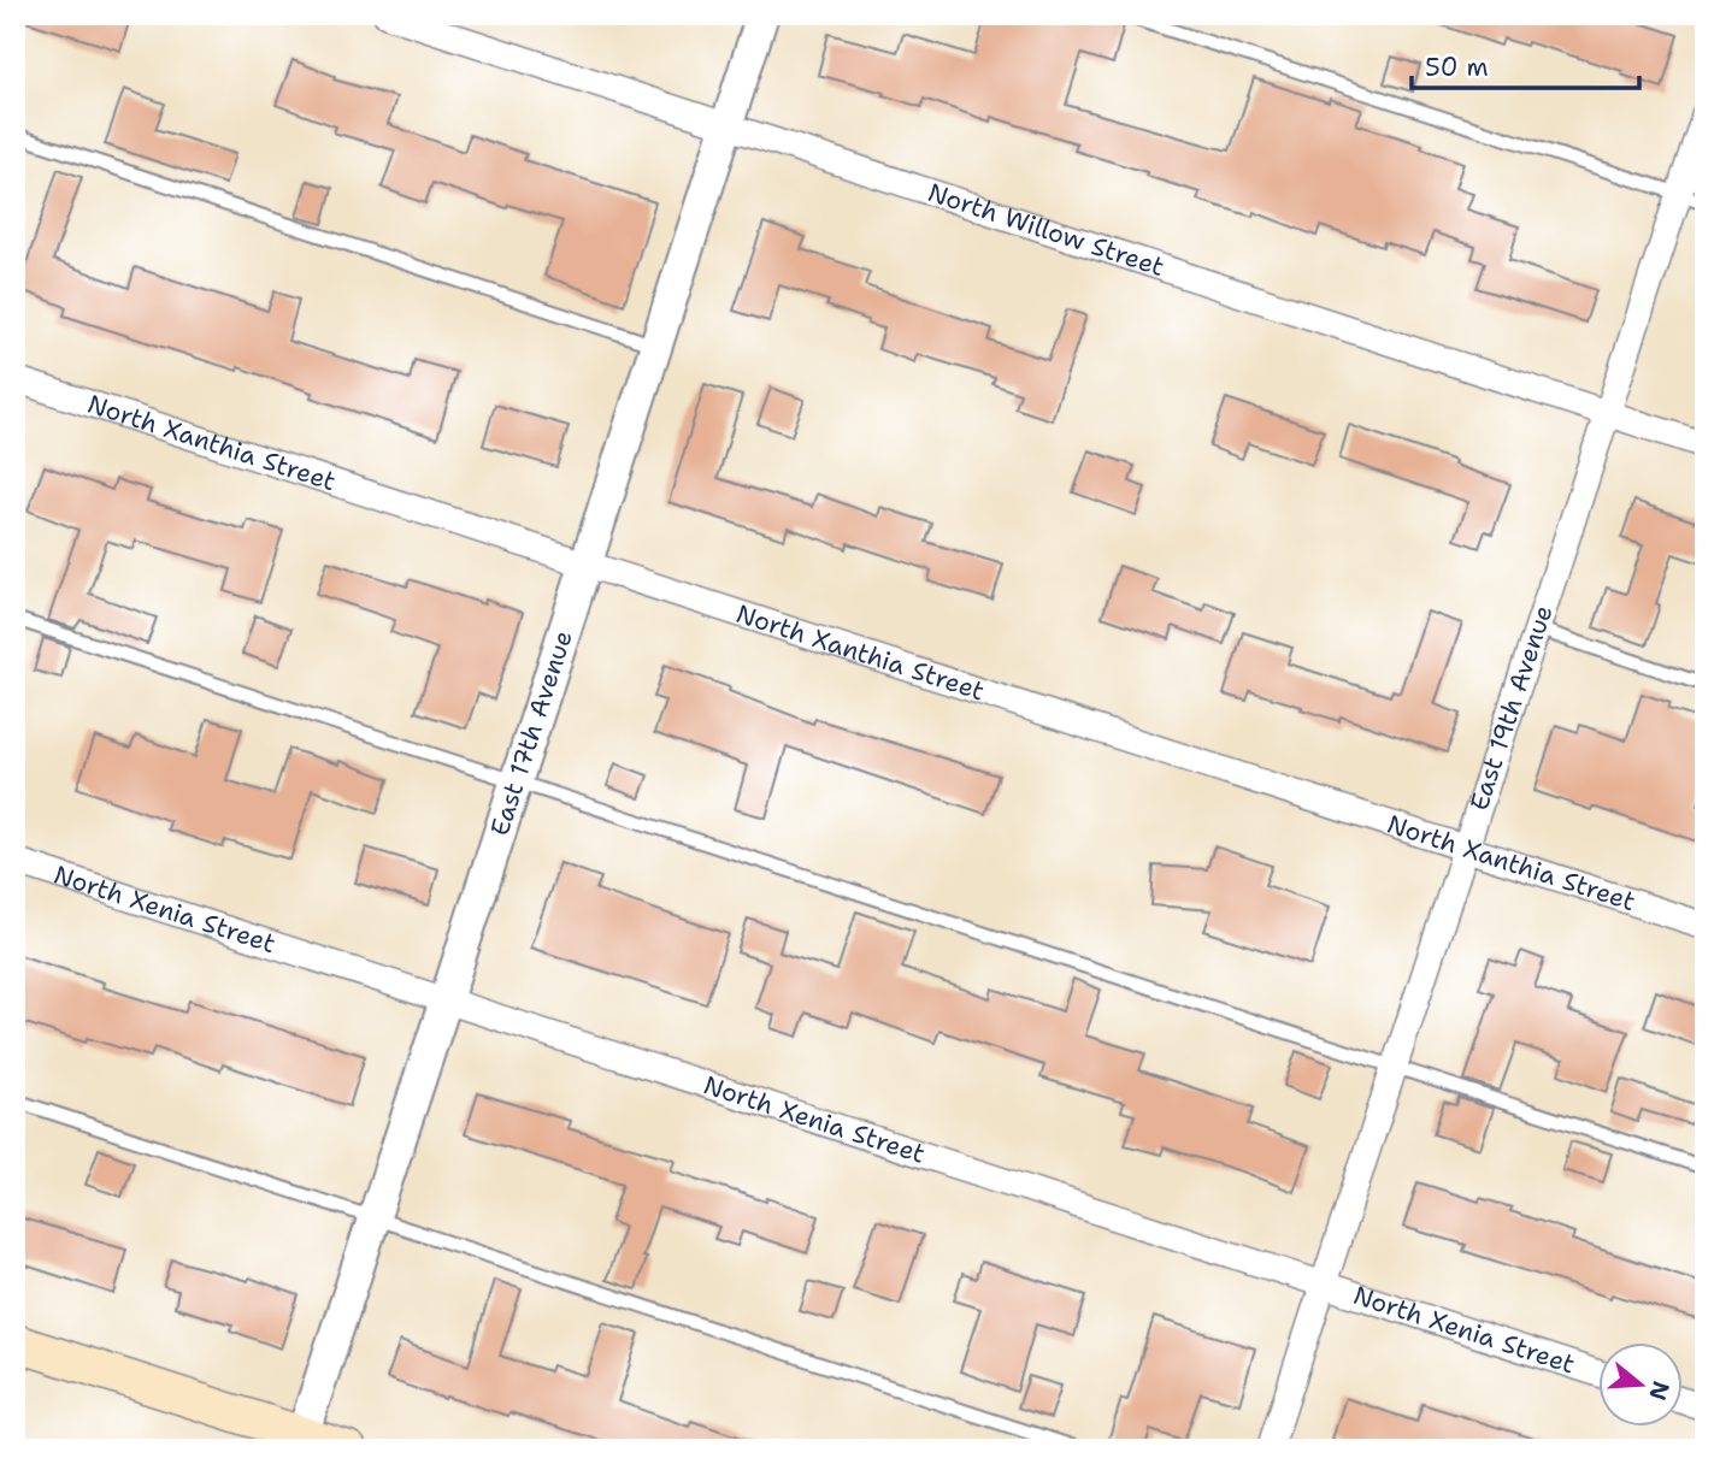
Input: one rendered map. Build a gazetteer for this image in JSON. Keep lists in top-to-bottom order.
{
  "streets": {
    "street": [
      "North Willow Street",
      "North Xanthia Street",
      "East 19th Avenue",
      "East 17th Avenue",
      "North Xenia Street"
    ]
  },
  "crossings": [
    ["North Willow Street", "East 19th Avenue"],
    ["North Willow Street", "East 17th Avenue"],
    ["North Xanthia Street", "East 19th Avenue"],
    ["North Xanthia Street", "East 17th Avenue"],
    ["East 19th Avenue", "North Xenia Street"],
    ["East 17th Avenue", "North Xenia Street"]
  ],
  "scale_bar": "50 m",
  "north": "right"
}
